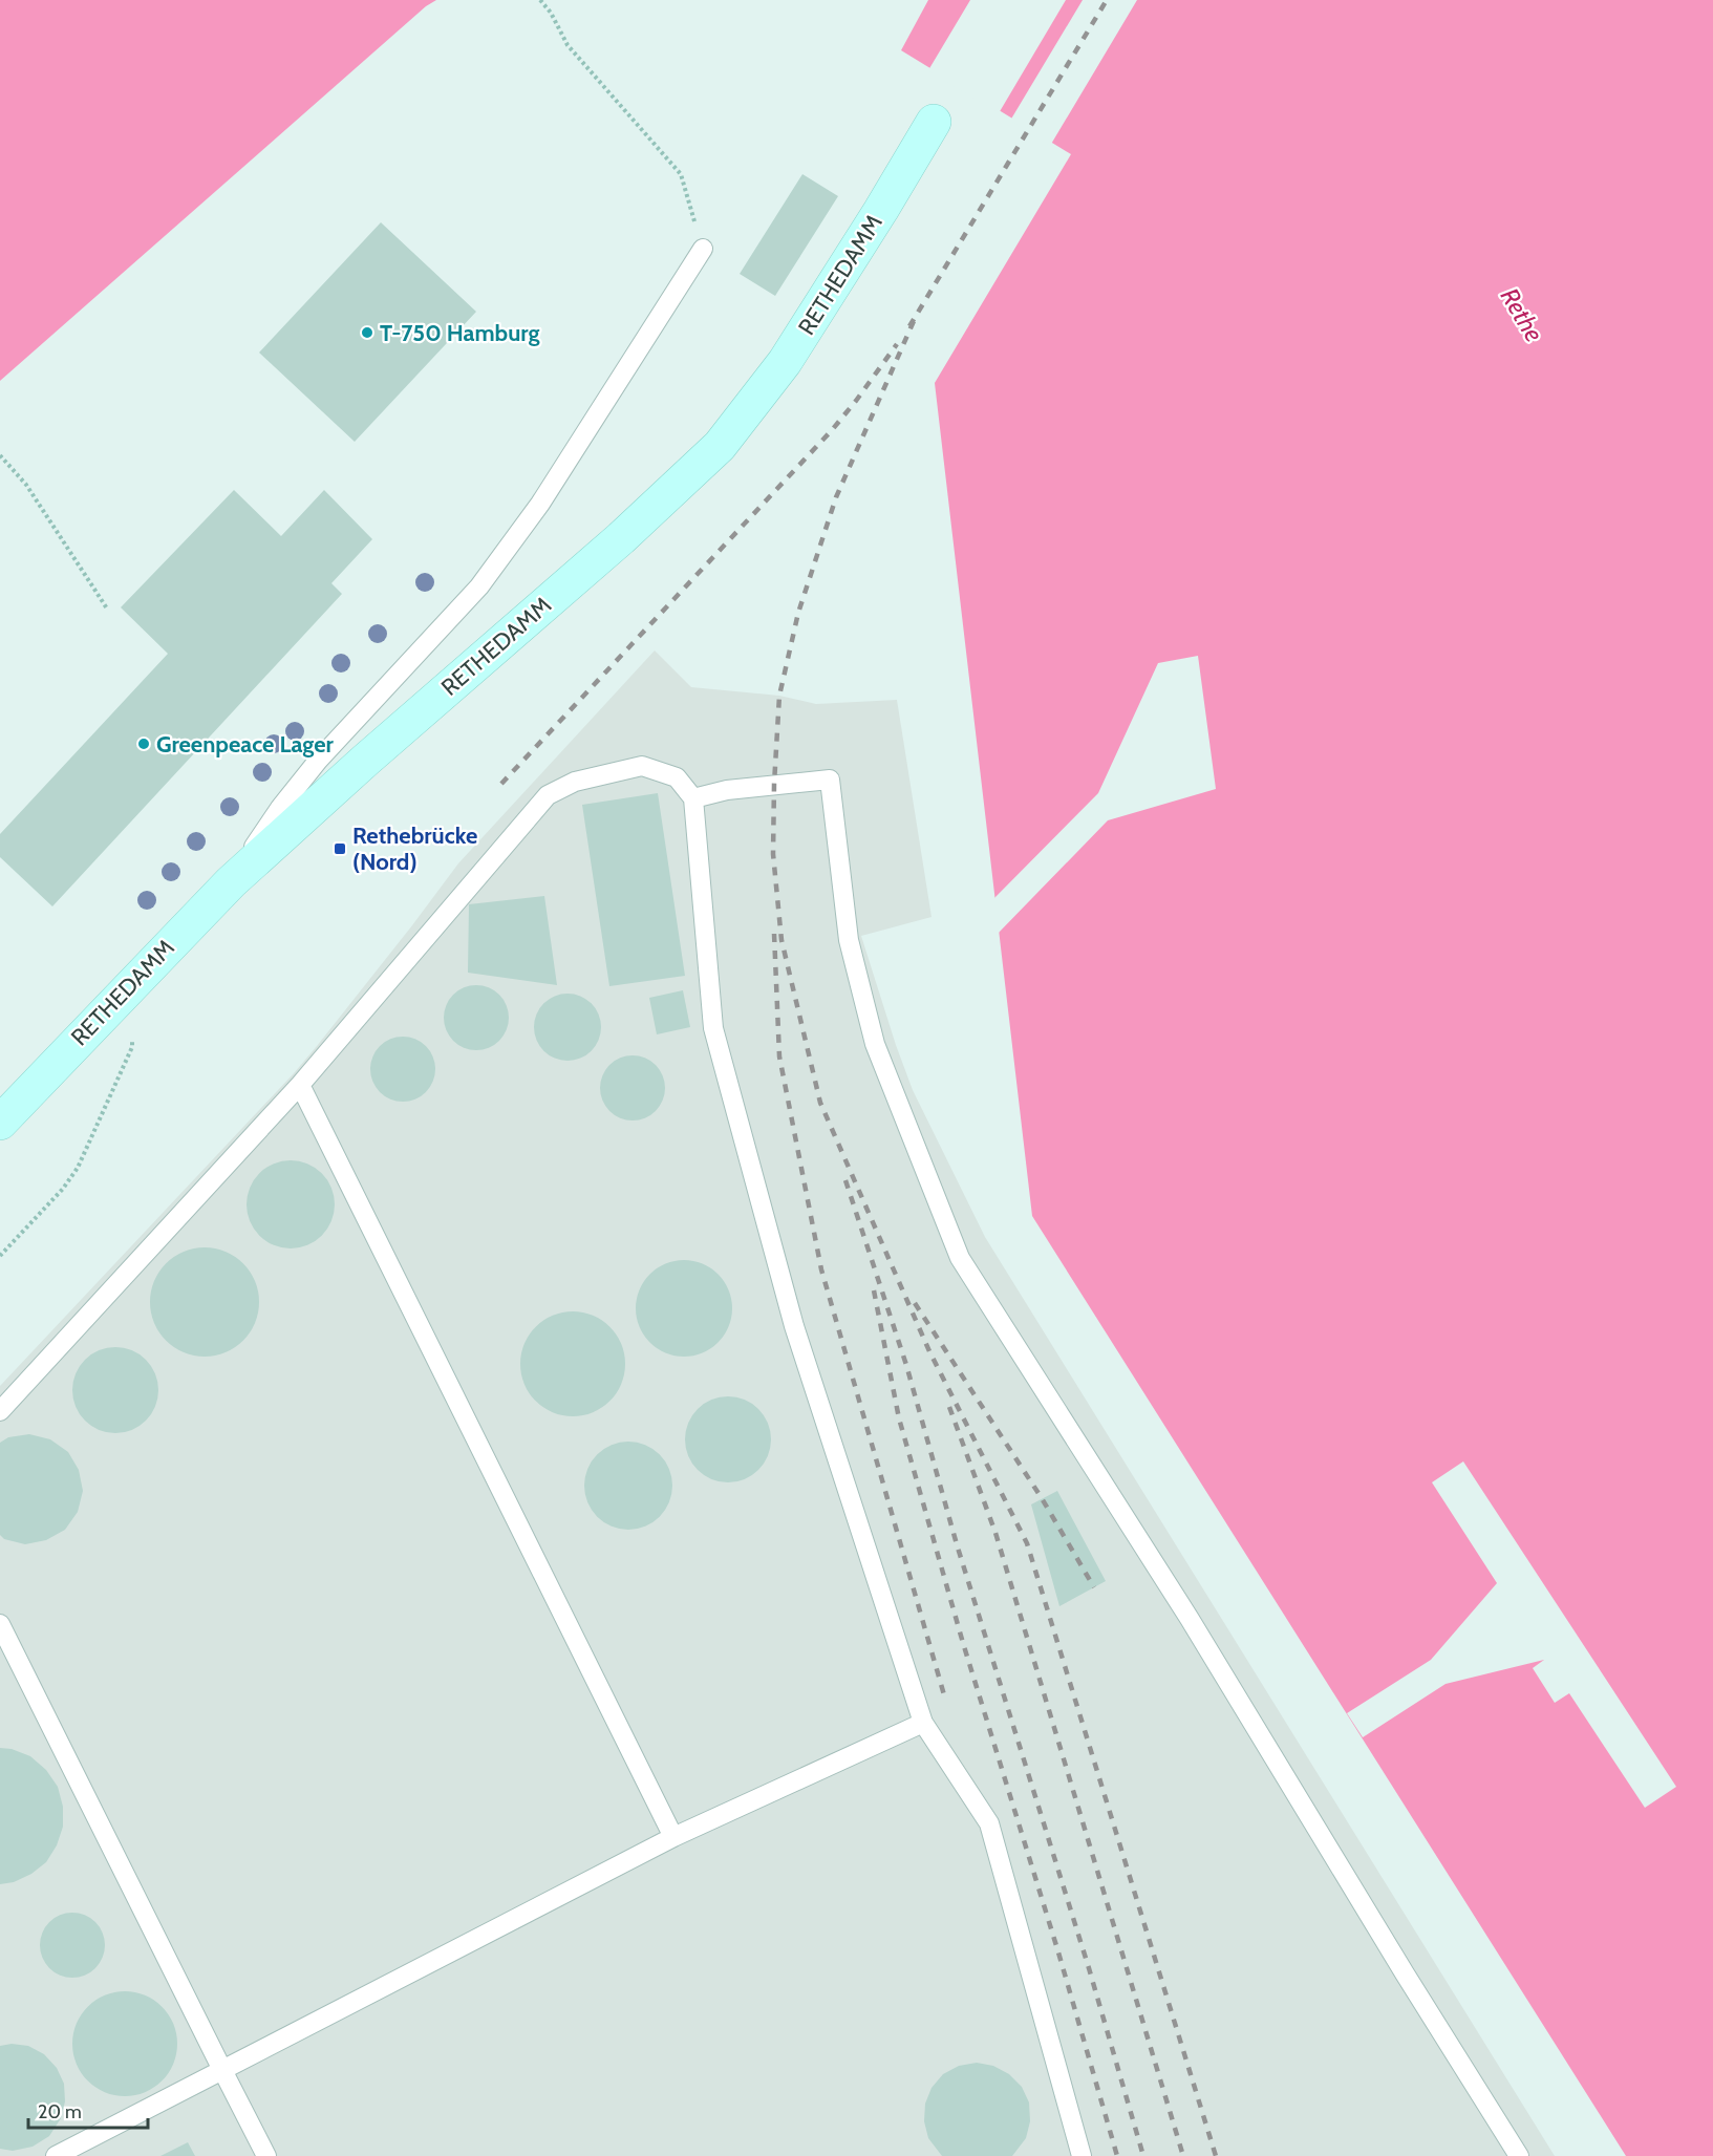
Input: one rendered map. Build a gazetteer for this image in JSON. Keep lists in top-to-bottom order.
{
  "streets": {
    "main road": ["RETHEDAMM"]
  },
  "water": ["Rethe"],
  "places": {
    "other": ["T-750 Hamburg", "Greenpeace Lager"],
    "transit": ["Rethebrücke (Nord)"]
  },
  "scale_bar": "20 m"
}
